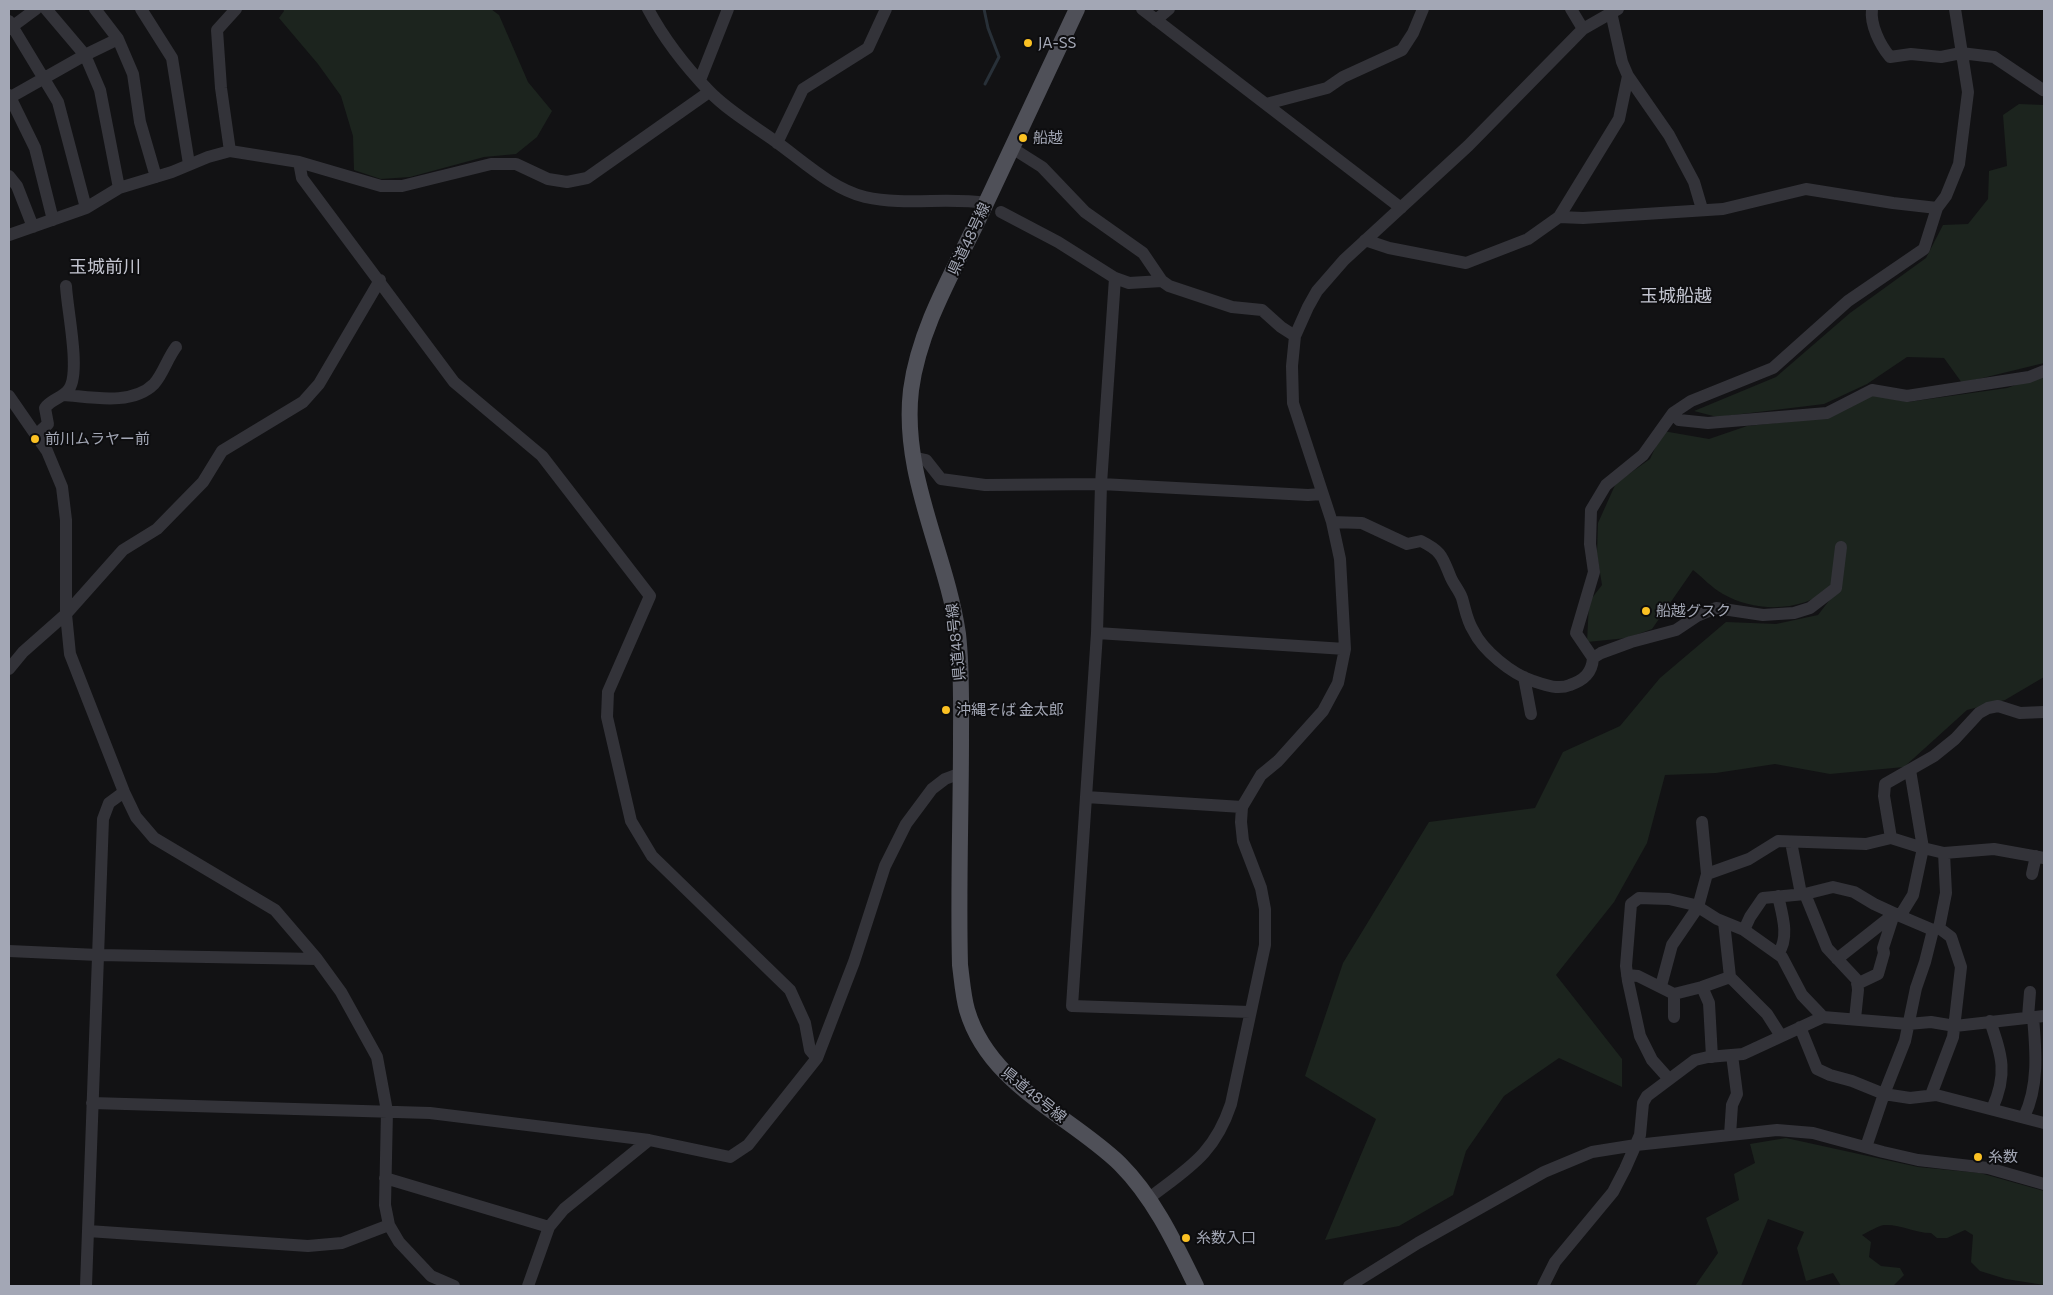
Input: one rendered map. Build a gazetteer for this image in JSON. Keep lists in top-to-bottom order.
{
  "streets": {
    "main road": ["県道48号線"]
  },
  "districts": ["玉城前川", "玉城船越"],
  "places": [
    "JA-SS",
    "船越",
    "前川ムラヤー前",
    "船越グスク",
    "沖縄そば 金太郎",
    "糸数",
    "糸数入口"
  ]
}
